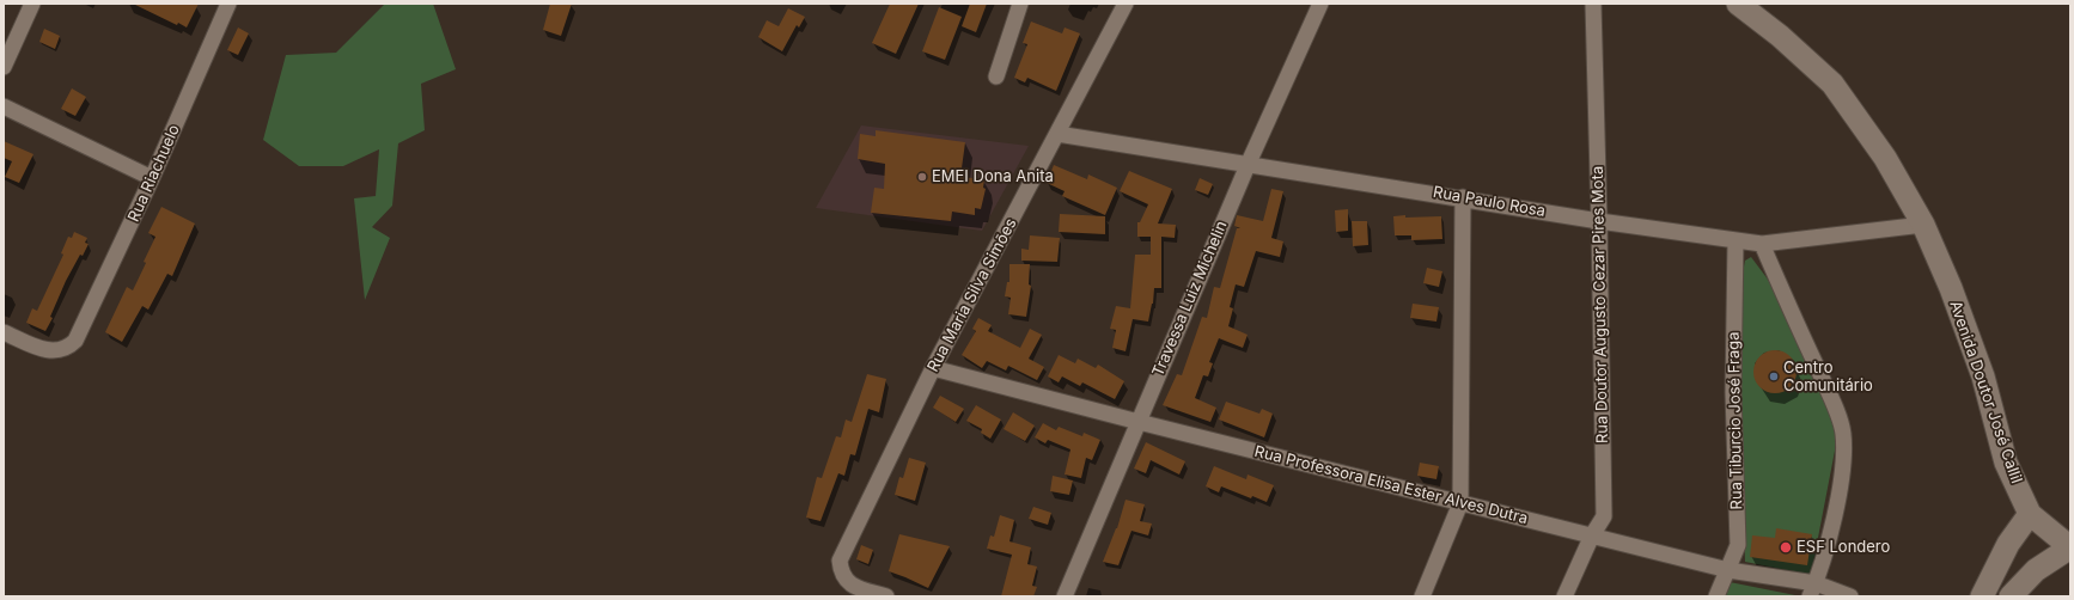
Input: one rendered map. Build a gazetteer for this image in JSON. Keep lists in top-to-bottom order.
{
  "streets": {
    "main road": ["Avenida Doutor José Callil"],
    "street": [
      "Rua Riachuelo",
      "Rua Paulo Rosa",
      "Rua Maria Silva Simões",
      "Travessa Luiz Michelin",
      "Rua Doutor Augusto Cezar Pires Mota",
      "Rua Tiburcio José Fraga",
      "Rua Professora Elisa Ester Alves Dutra"
    ]
  },
  "crossings": [
    ["Rua Paulo Rosa", "Rua Maria Silva Simões"],
    ["Rua Paulo Rosa", "Travessa Luiz Michelin"],
    ["Rua Paulo Rosa", "Rua Doutor Augusto Cezar Pires Mota"],
    ["Rua Paulo Rosa", "Avenida Doutor José Callil"],
    ["Rua Paulo Rosa", "Rua Tiburcio José Fraga"],
    ["Rua Maria Silva Simões", "Rua Professora Elisa Ester Alves Dutra"],
    ["Travessa Luiz Michelin", "Rua Professora Elisa Ester Alves Dutra"],
    ["Rua Doutor Augusto Cezar Pires Mota", "Rua Professora Elisa Ester Alves Dutra"],
    ["Rua Tiburcio José Fraga", "Rua Professora Elisa Ester Alves Dutra"]
  ],
  "places": ["EMEI Dona Anita", "Centro Comunitário", "ESF Londero"]
}
